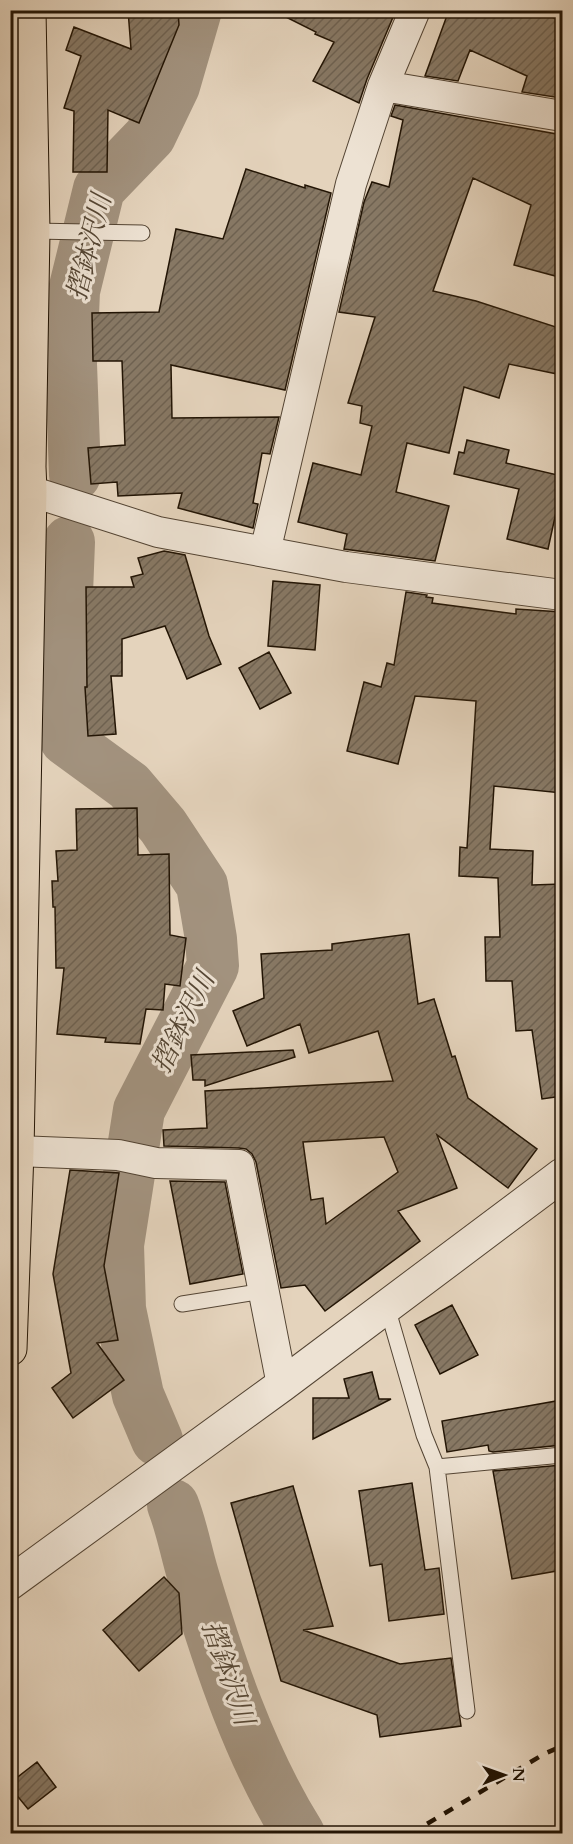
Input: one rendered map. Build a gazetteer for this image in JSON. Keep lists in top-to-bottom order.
{
  "water": ["摺鉢沢川"],
  "north": "right"
}
